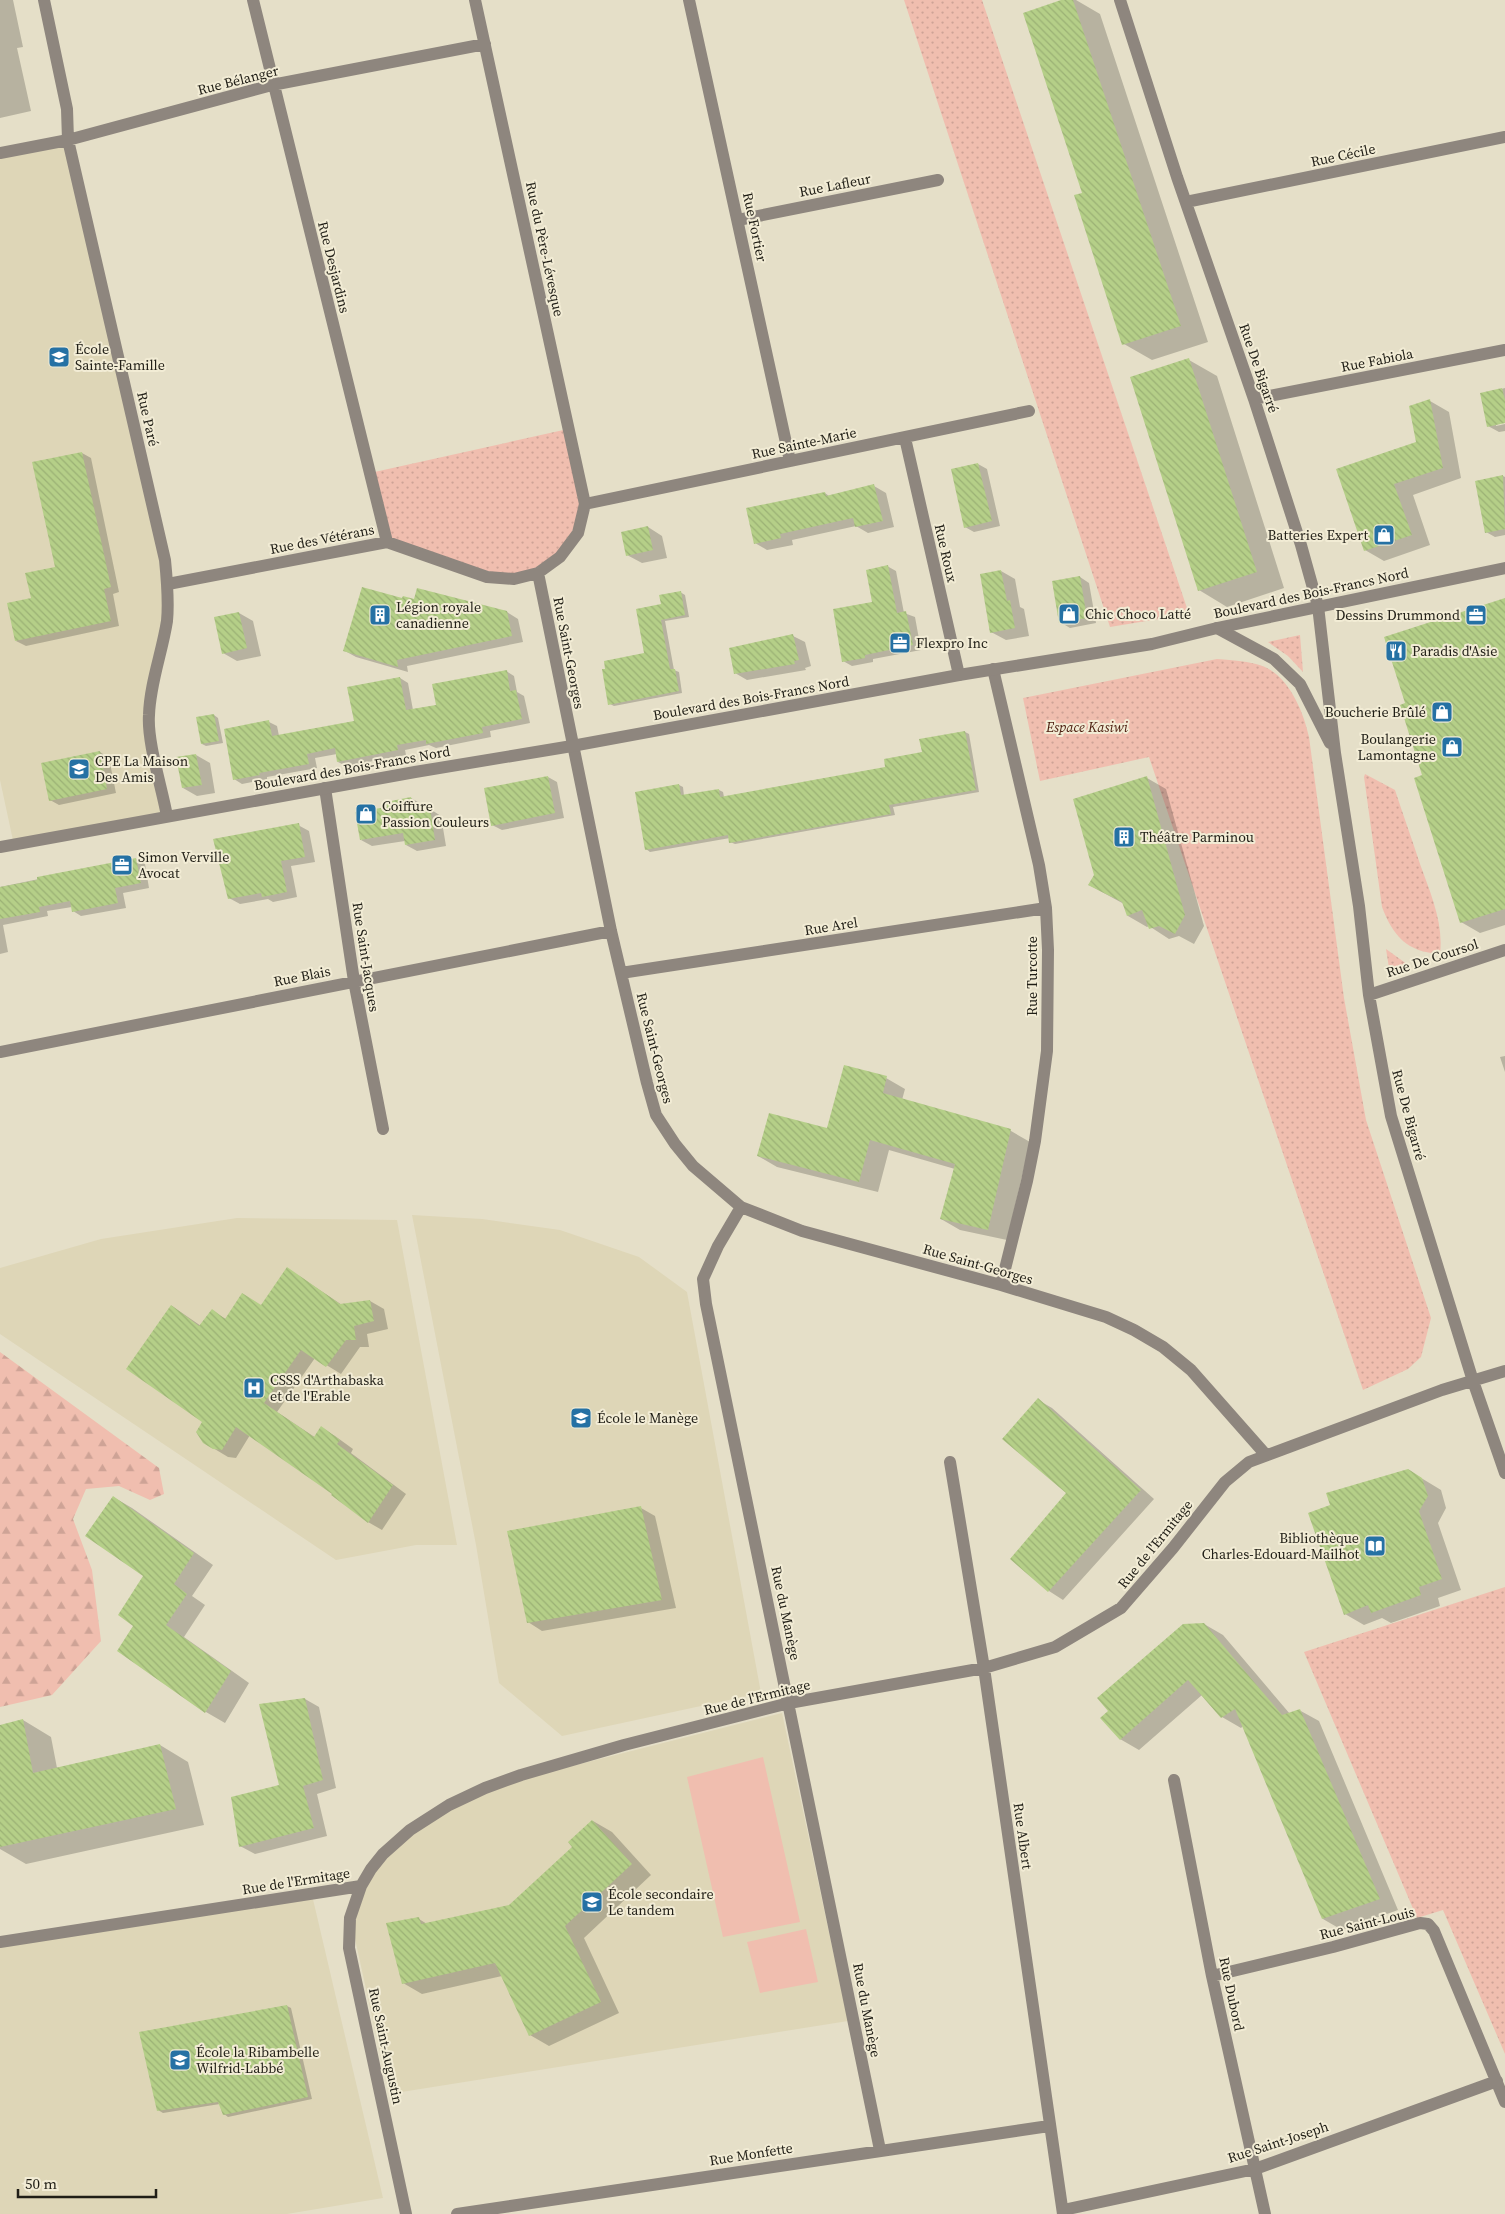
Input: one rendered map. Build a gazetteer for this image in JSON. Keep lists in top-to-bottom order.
{
  "streets": {
    "street": [
      "Rue Bélanger",
      "Rue Cécile",
      "Rue Lafleur",
      "Rue Fortier",
      "Rue du Père-Lévesque",
      "Rue Desjardins",
      "Rue Fabiola",
      "Rue De Bigarré",
      "Rue Paré",
      "Rue Sainte-Marie",
      "Rue des Vétérans",
      "Rue Roux",
      "Boulevard des Bois-Francs Nord",
      "Rue Saint-Georges",
      "Rue Arel",
      "Rue Saint-Jacques",
      "Rue De Coursol",
      "Rue Blais",
      "Rue Turcotte",
      "Rue de l'Ermitage",
      "Rue du Manège",
      "Rue Albert",
      "Rue Saint-Louis",
      "Rue Dubord",
      "Rue Saint-Augustin",
      "Rue Saint-Joseph",
      "Rue Monfette"
    ]
  },
  "crossings": [
    ["Rue Bélanger", "Rue du Père-Lévesque"],
    ["Rue Bélanger", "Rue Desjardins"],
    ["Rue Bélanger", "Rue Paré"],
    ["Rue Cécile", "Rue De Bigarré"],
    ["Rue Lafleur", "Rue Fortier"],
    ["Rue Fortier", "Rue Sainte-Marie"],
    ["Rue du Père-Lévesque", "Rue Sainte-Marie"],
    ["Rue Desjardins", "Rue des Vétérans"],
    ["Rue Fabiola", "Rue De Bigarré"],
    ["Rue De Bigarré", "Boulevard des Bois-Francs Nord"],
    ["Rue De Bigarré", "Rue De Coursol"],
    ["Rue De Bigarré", "Rue de l'Ermitage"],
    ["Rue Paré", "Rue des Vétérans"],
    ["Rue Paré", "Boulevard des Bois-Francs Nord"],
    ["Rue Sainte-Marie", "Rue Roux"],
    ["Rue des Vétérans", "Rue Saint-Georges"],
    ["Rue Roux", "Boulevard des Bois-Francs Nord"],
    ["Boulevard des Bois-Francs Nord", "Rue Saint-Georges"],
    ["Boulevard des Bois-Francs Nord", "Rue Saint-Jacques"],
    ["Boulevard des Bois-Francs Nord", "Rue Turcotte"],
    ["Rue Saint-Georges", "Rue Arel"],
    ["Rue Saint-Georges", "Rue Blais"],
    ["Rue Saint-Georges", "Rue Turcotte"],
    ["Rue Saint-Georges", "Rue de l'Ermitage"],
    ["Rue Saint-Georges", "Rue du Manège"],
    ["Rue Arel", "Rue Turcotte"],
    ["Rue Saint-Jacques", "Rue Blais"],
    ["Rue de l'Ermitage", "Rue du Manège"],
    ["Rue de l'Ermitage", "Rue Albert"],
    ["Rue de l'Ermitage", "Rue Saint-Augustin"],
    ["Rue du Manège", "Rue Monfette"],
    ["Rue Albert", "Rue Saint-Joseph"],
    ["Rue Albert", "Rue Monfette"],
    ["Rue Saint-Louis", "Rue Dubord"],
    ["Rue Saint-Louis", "Rue Saint-Joseph"],
    ["Rue Dubord", "Rue Saint-Joseph"]
  ],
  "parks": ["Espace Kasiwi"],
  "places": {
    "school or university": [
      "École Sainte-Famille",
      "CPE La Maison Des Amis",
      "École le Manège",
      "École secondaire Le tandem",
      "École la Ribambelle Wilfrid-Labbé"
    ],
    "shop": [
      "Batteries Expert",
      "Chic Choco Latté",
      "Boucherie Brûlé",
      "Boulangerie Lamontagne",
      "Coiffure Passion Couleurs"
    ],
    "building": ["Légion royale canadienne", "Théâtre Parminou"],
    "office": ["Dessins Drummond", "Flexpro Inc", "Simon Verville Avocat"],
    "restaurant": ["Paradis d'Asie"],
    "hospital": ["CSSS d'Arthabaska et de l'Erable"],
    "library": ["Bibliothèque Charles-Edouard-Mailhot"]
  },
  "scale_bar": "50 m"
}
